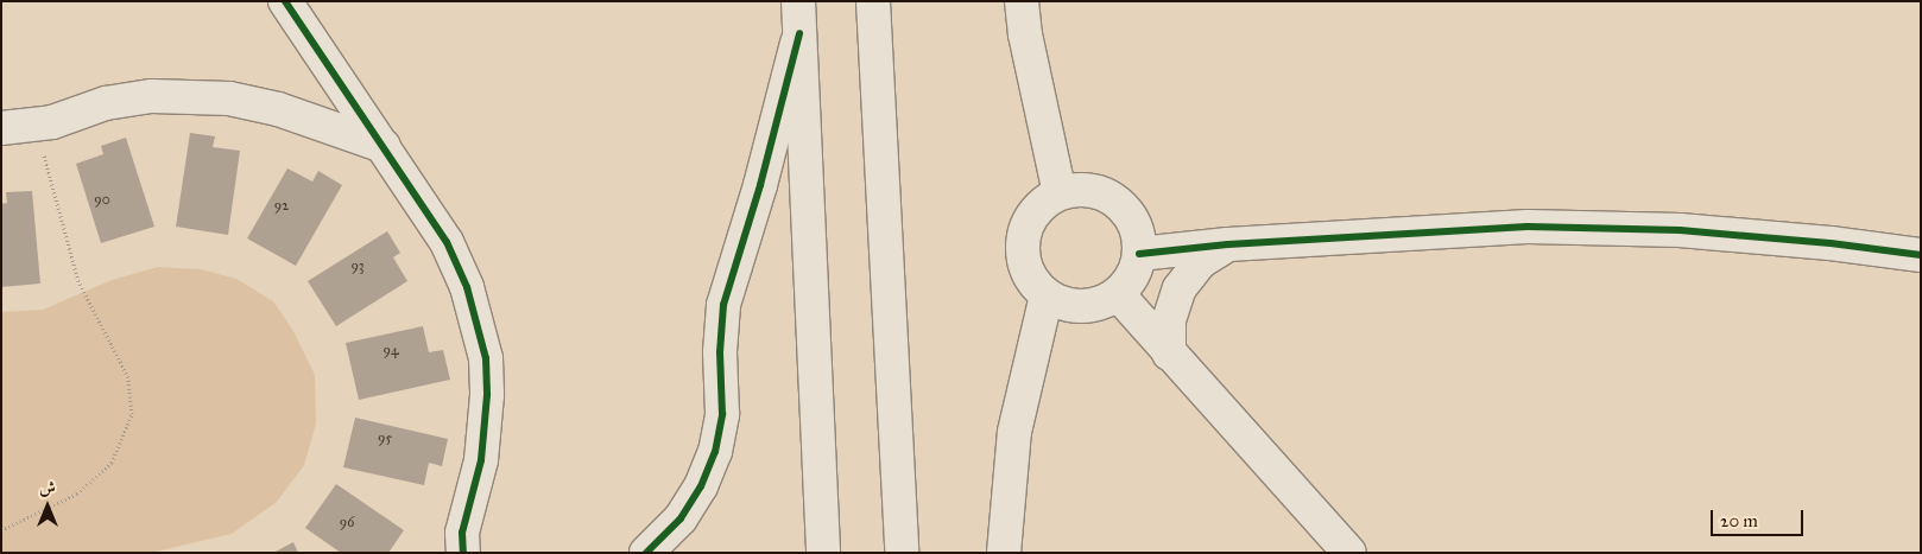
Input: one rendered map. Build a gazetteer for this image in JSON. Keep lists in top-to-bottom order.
{
  "house_numbers": [
    "90",
    "92",
    "93",
    "94",
    "95",
    "96"
  ],
  "scale_bar": "20 m",
  "north": "top"
}
